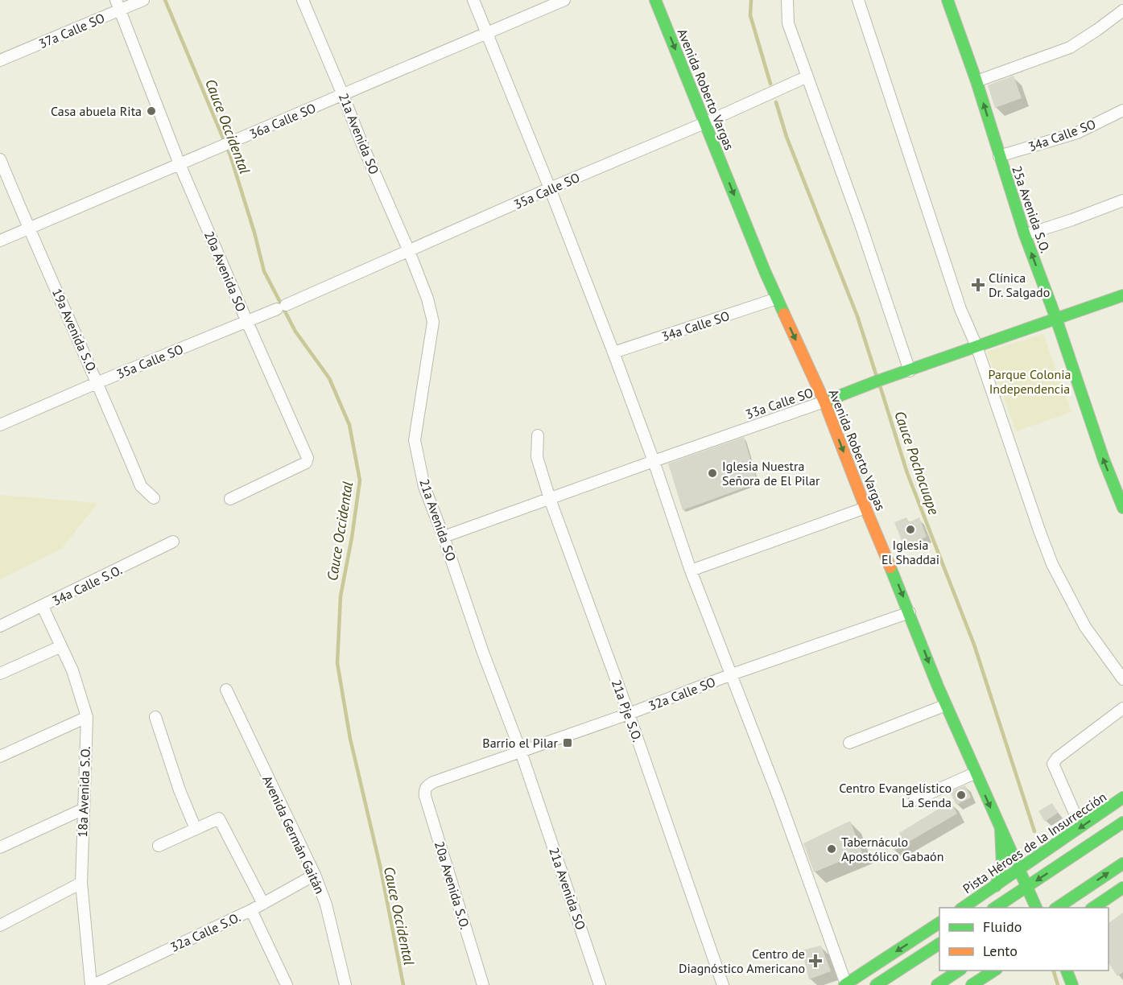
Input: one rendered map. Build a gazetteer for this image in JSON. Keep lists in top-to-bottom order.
{
  "streets": {
    "street": [
      "37a Calle SO",
      "Avenida Roberto Vargas",
      "36a Calle SO",
      "21a Avenida SO",
      "34a Calle SO",
      "35a Calle SO",
      "25a Avenida S.O.",
      "20a Avenida SO",
      "19a Avenida S.O.",
      "33a Calle SO",
      "34a Calle S.O.",
      "32a Calle SO",
      "21a Pje S.O.",
      "18a Avenida S.O.",
      "Avenida Germán Gaitán",
      "Pista Héroes de la Insurrección",
      "20a Avenida S.O.",
      "32a Calle S.O."
    ]
  },
  "crossings": [
    ["37a Calle SO", "20a Avenida SO"],
    ["Avenida Roberto Vargas", "34a Calle SO"],
    ["Avenida Roberto Vargas", "35a Calle SO"],
    ["Avenida Roberto Vargas", "33a Calle SO"],
    ["Avenida Roberto Vargas", "32a Calle SO"],
    ["Avenida Roberto Vargas", "Pista Héroes de la Insurrección"],
    ["36a Calle SO", "21a Avenida SO"],
    ["36a Calle SO", "20a Avenida SO"],
    ["36a Calle SO", "19a Avenida S.O."],
    ["21a Avenida SO", "35a Calle SO"],
    ["21a Avenida SO", "33a Calle SO"],
    ["21a Avenida SO", "32a Calle SO"],
    ["34a Calle SO", "25a Avenida S.O."],
    ["35a Calle SO", "20a Avenida SO"],
    ["35a Calle SO", "19a Avenida S.O."],
    ["25a Avenida S.O.", "33a Calle SO"],
    ["33a Calle SO", "21a Pje S.O."],
    ["34a Calle S.O.", "18a Avenida S.O."],
    ["32a Calle SO", "21a Pje S.O."],
    ["32a Calle SO", "20a Avenida S.O."],
    ["18a Avenida S.O.", "32a Calle S.O."],
    ["Avenida Germán Gaitán", "32a Calle S.O."]
  ],
  "one_way": ["Avenida Roberto Vargas"],
  "water": ["Cauce Occidental", "Cauce Pochocuape"],
  "parks": ["Parque Colonia Independencia"],
  "places": {
    "other": [
      "Casa abuela Rita",
      "Iglesia Nuestra Señora de El Pilar",
      "Iglesia El Shaddai",
      "Centro Evangelístico La Senda",
      "Tabernáculo Apostólico Gabaón"
    ],
    "health": ["Clínica Dr. Salgado", "Centro de Diagnóstico Americano"],
    "transit": ["Barrio el Pilar"]
  },
  "legend": ["Fluido", "Lento"]
}
